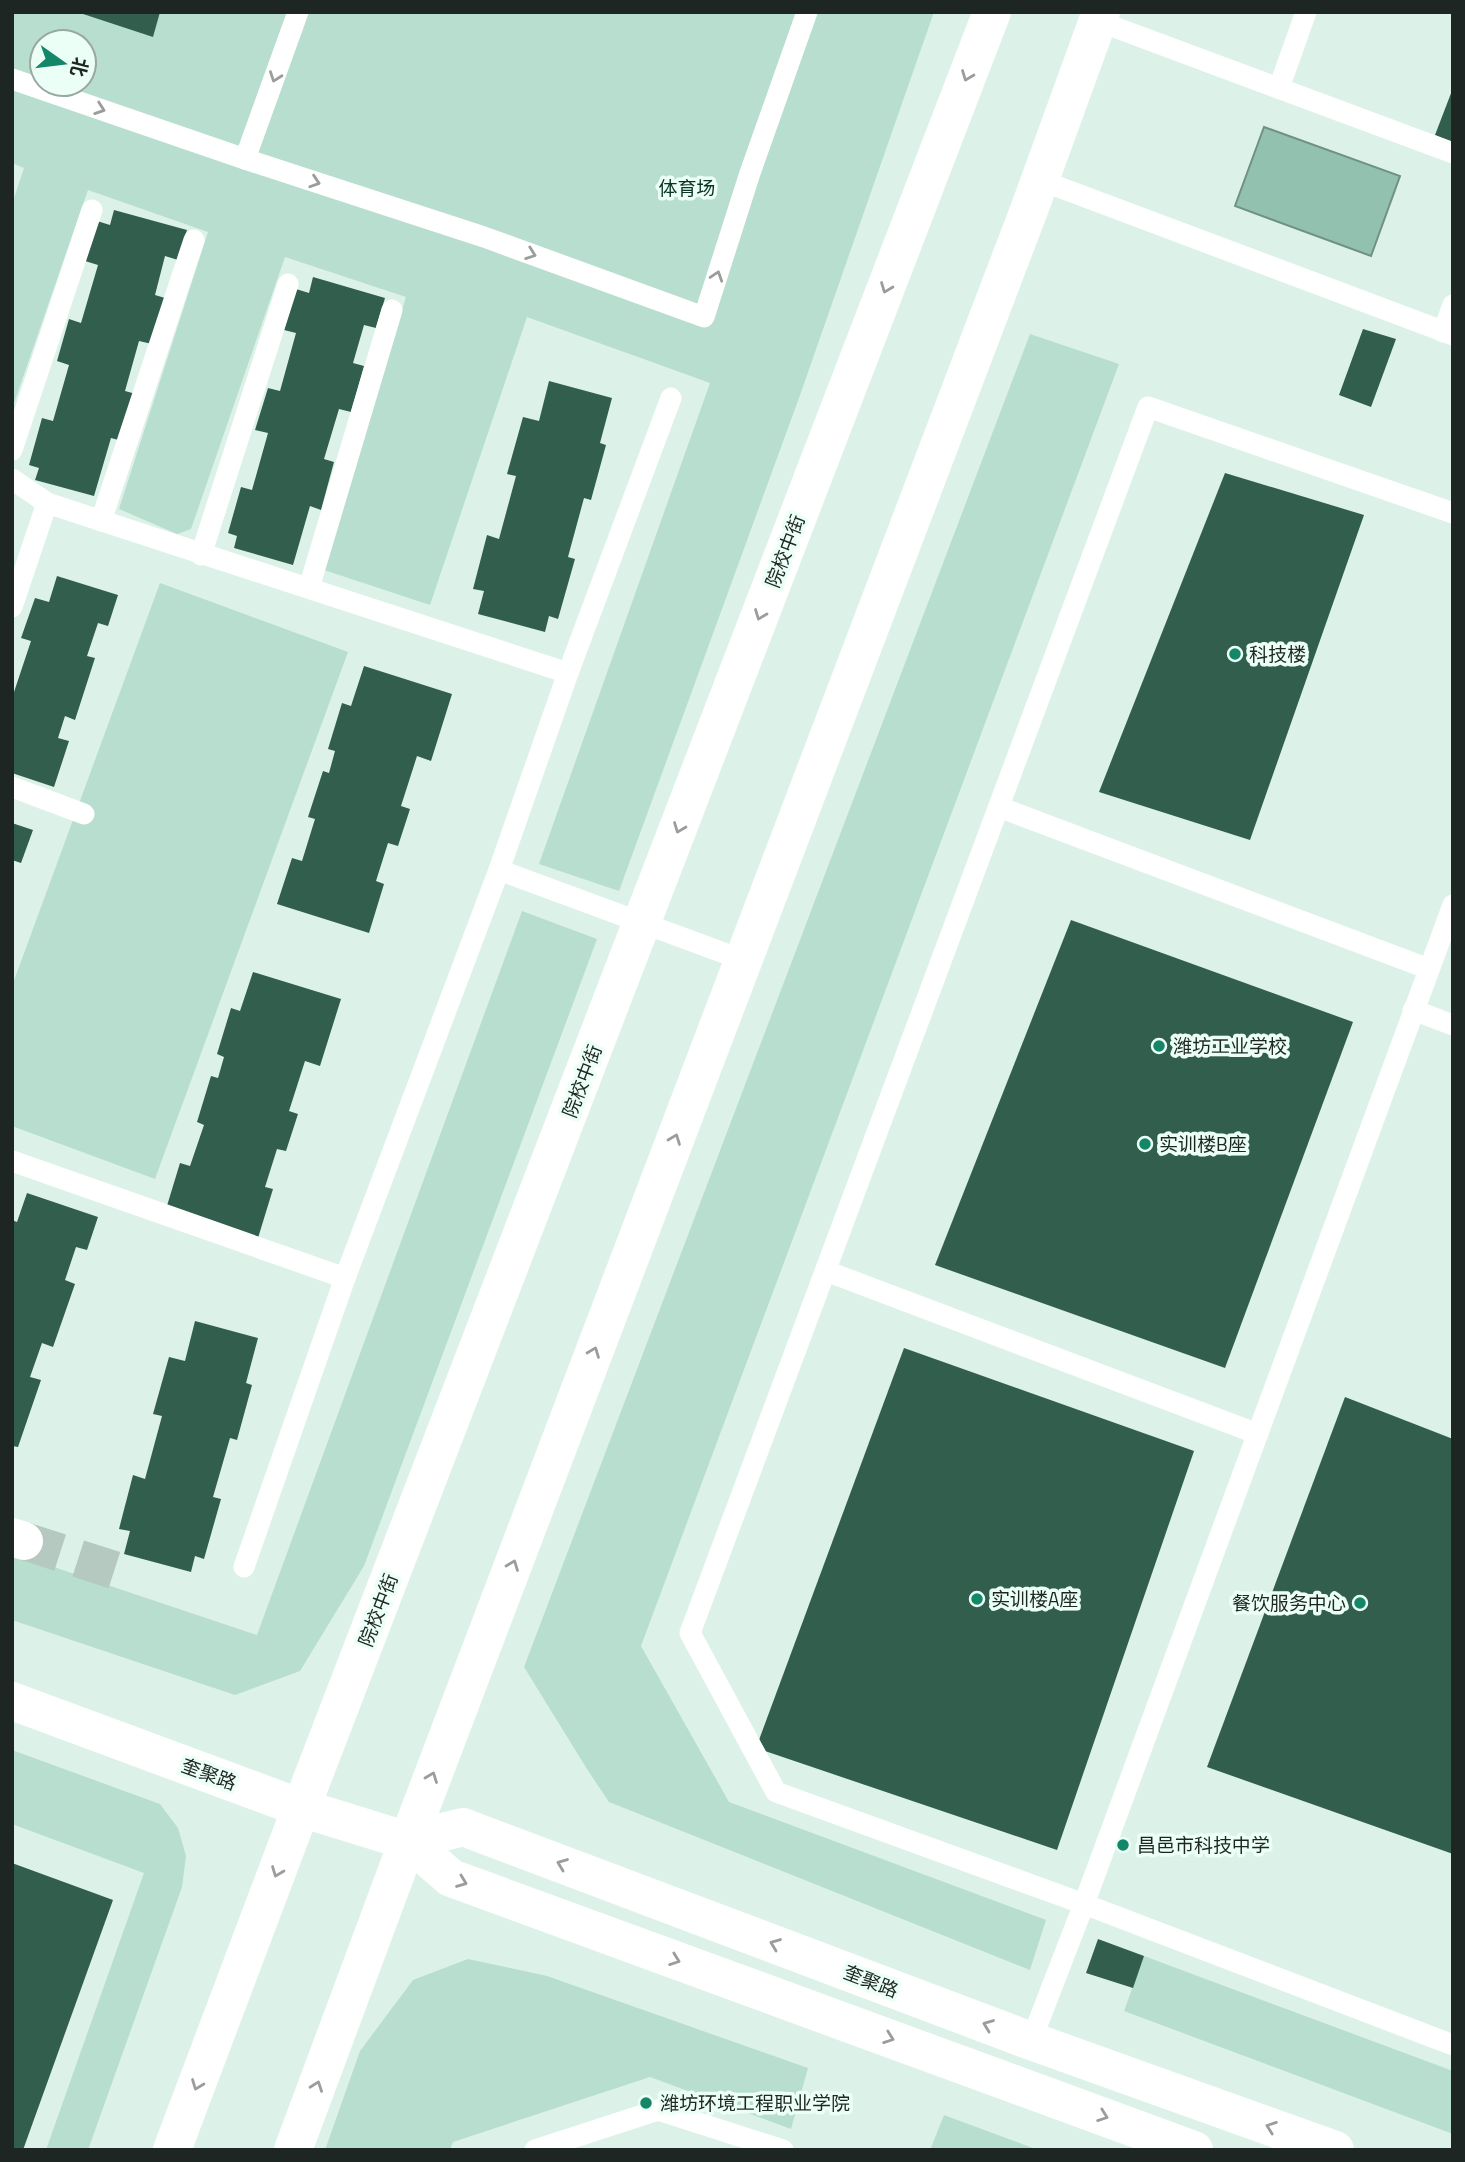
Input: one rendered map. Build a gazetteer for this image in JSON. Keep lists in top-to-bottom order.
{
  "streets": {
    "main road": ["院校中街", "奎聚路"]
  },
  "crossings": [
    ["院校中街", "奎聚路"]
  ],
  "parks": ["体育场"],
  "places": [
    "科技楼",
    "潍坊工业学校",
    "实训楼B座",
    "实训楼A座",
    "餐饮服务中心",
    "昌邑市科技中学",
    "潍坊环境工程职业学院"
  ],
  "north": "right"
}
